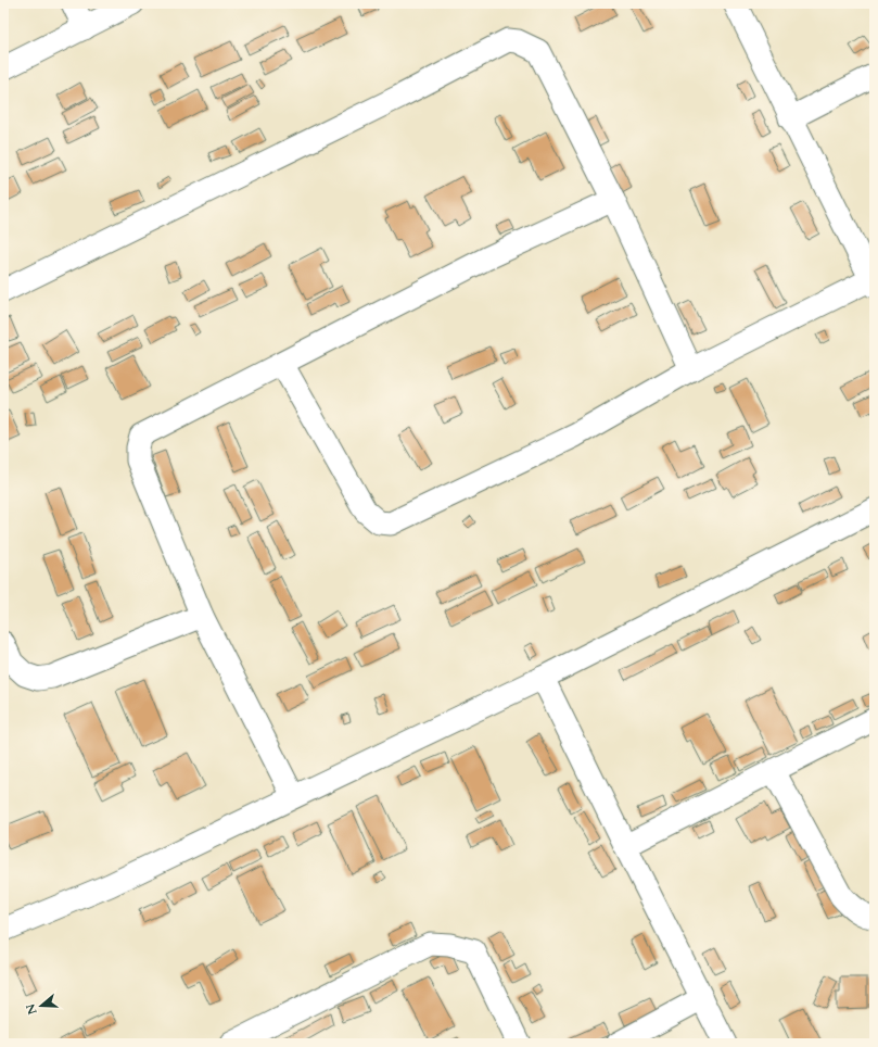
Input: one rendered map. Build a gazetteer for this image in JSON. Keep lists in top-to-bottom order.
{
  "north": "left"
}
